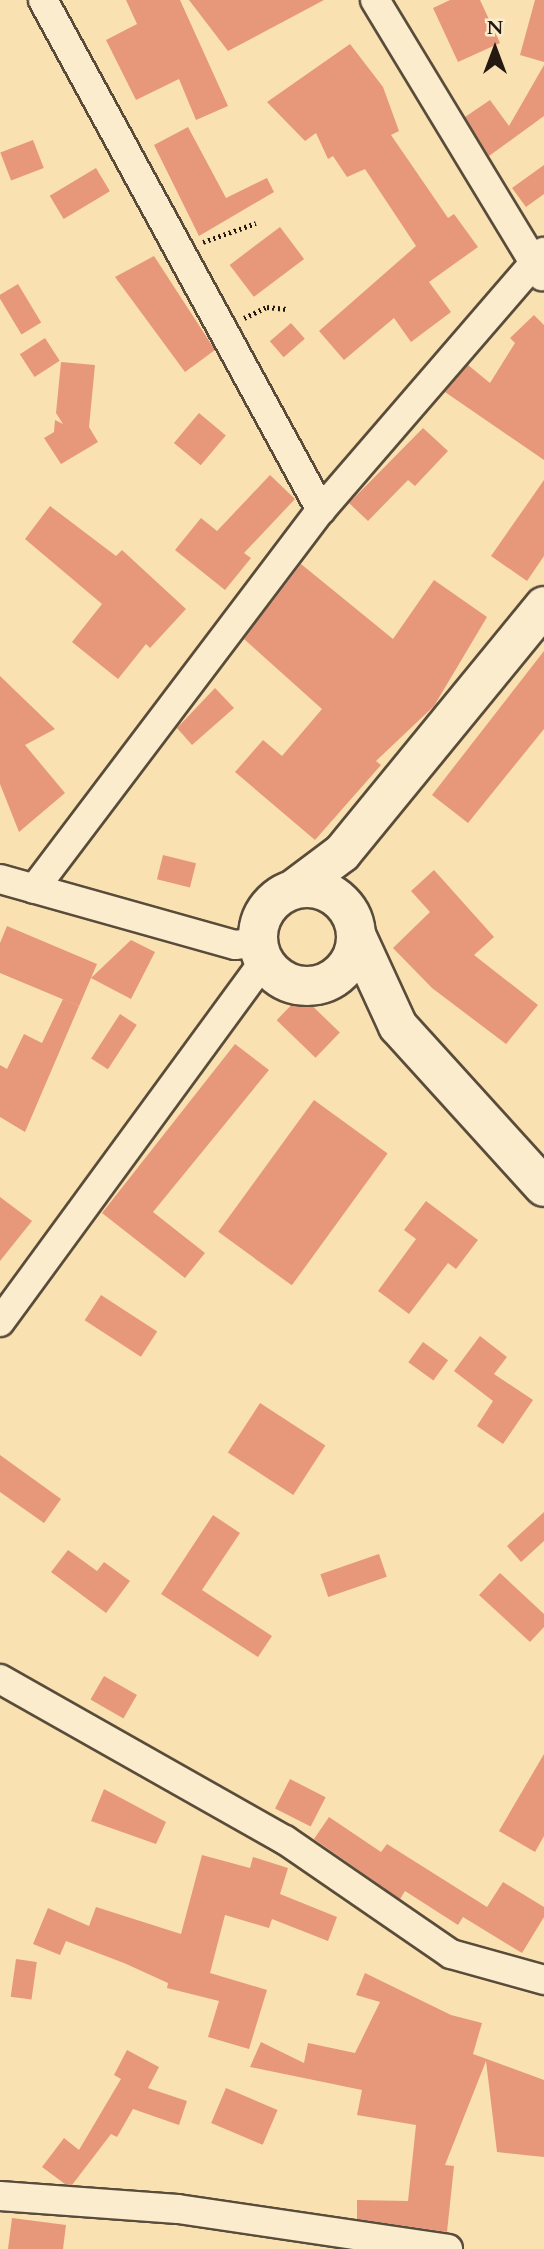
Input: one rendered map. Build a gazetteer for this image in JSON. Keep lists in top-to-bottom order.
{
  "north": "top"
}
